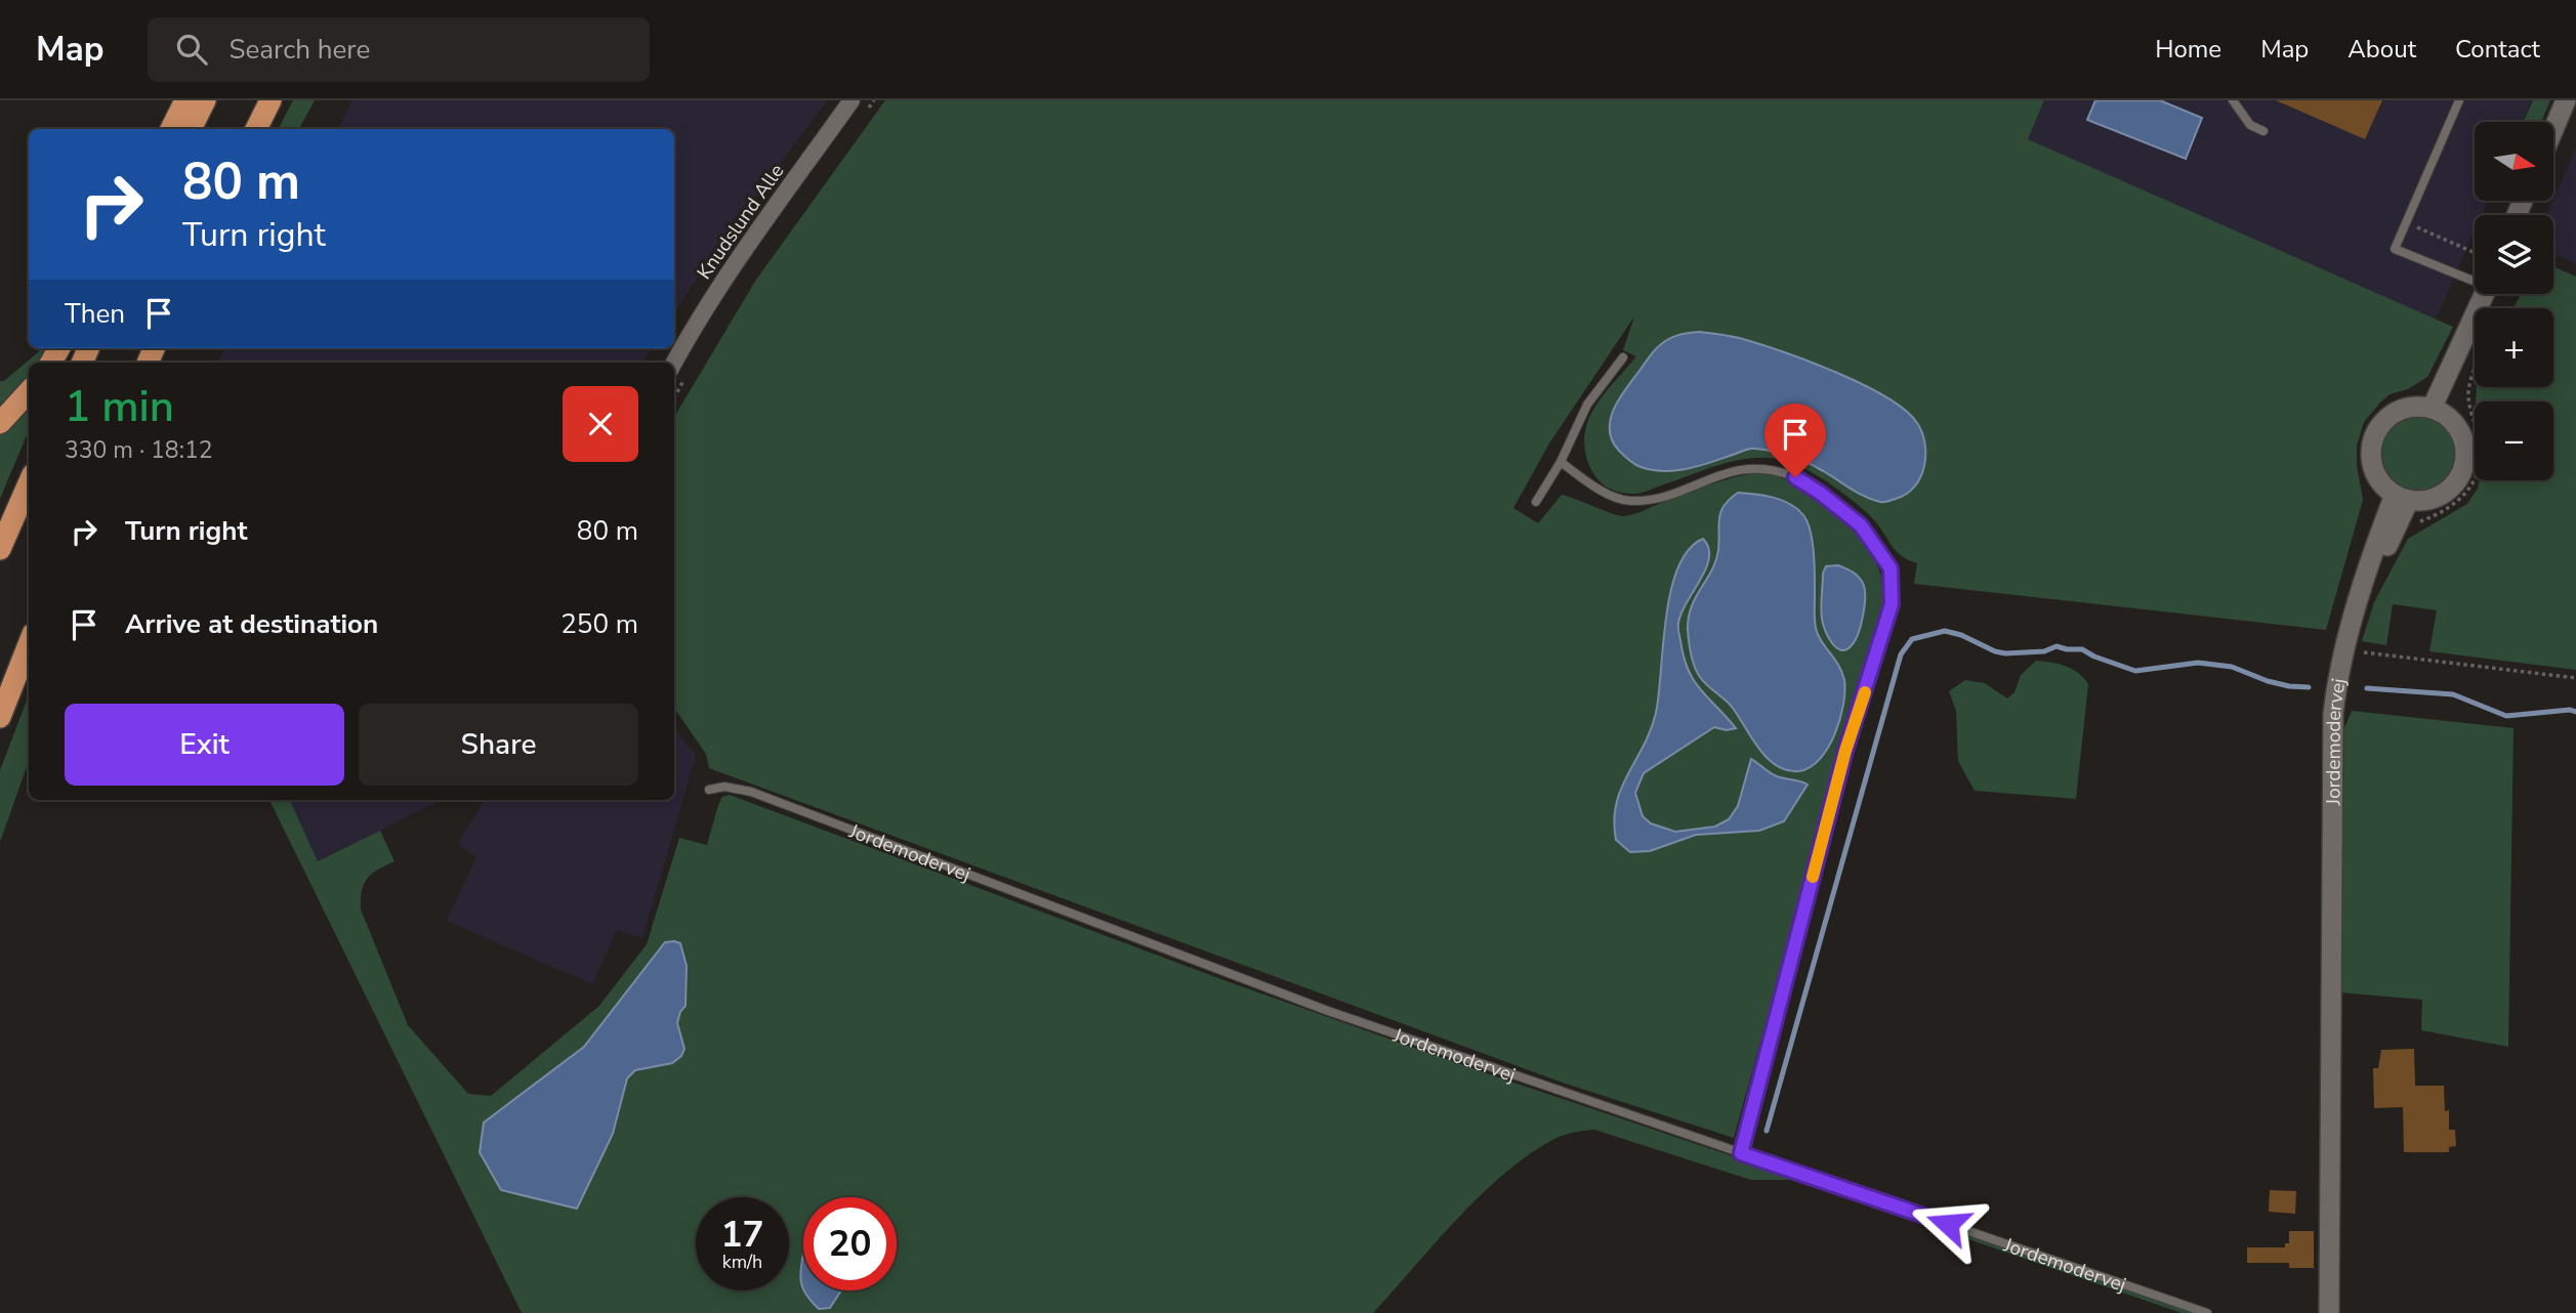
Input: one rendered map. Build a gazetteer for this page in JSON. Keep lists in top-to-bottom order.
{
  "streets": {
    "street": ["Knudslund Alle", "Jordemodervej"]
  },
  "north": "right",
  "page": {
    "header": "Map",
    "search": "Search here",
    "nav": [
      "Home",
      "Map",
      "About",
      "Contact"
    ],
    "map_buttons": ["+", "−"],
    "turn": ["80 m", "Turn right"],
    "then": "Then",
    "heading": ["1 min", "330 m · 18:12"],
    "list": [
      {
        "name": "Turn right",
        "value": "80 m"
      },
      {
        "name": "Arrive at destination",
        "value": "250 m"
      }
    ],
    "buttons": ["Exit", "Share"],
    "speed": "17 km/h",
    "limit": "20"
  }
}
